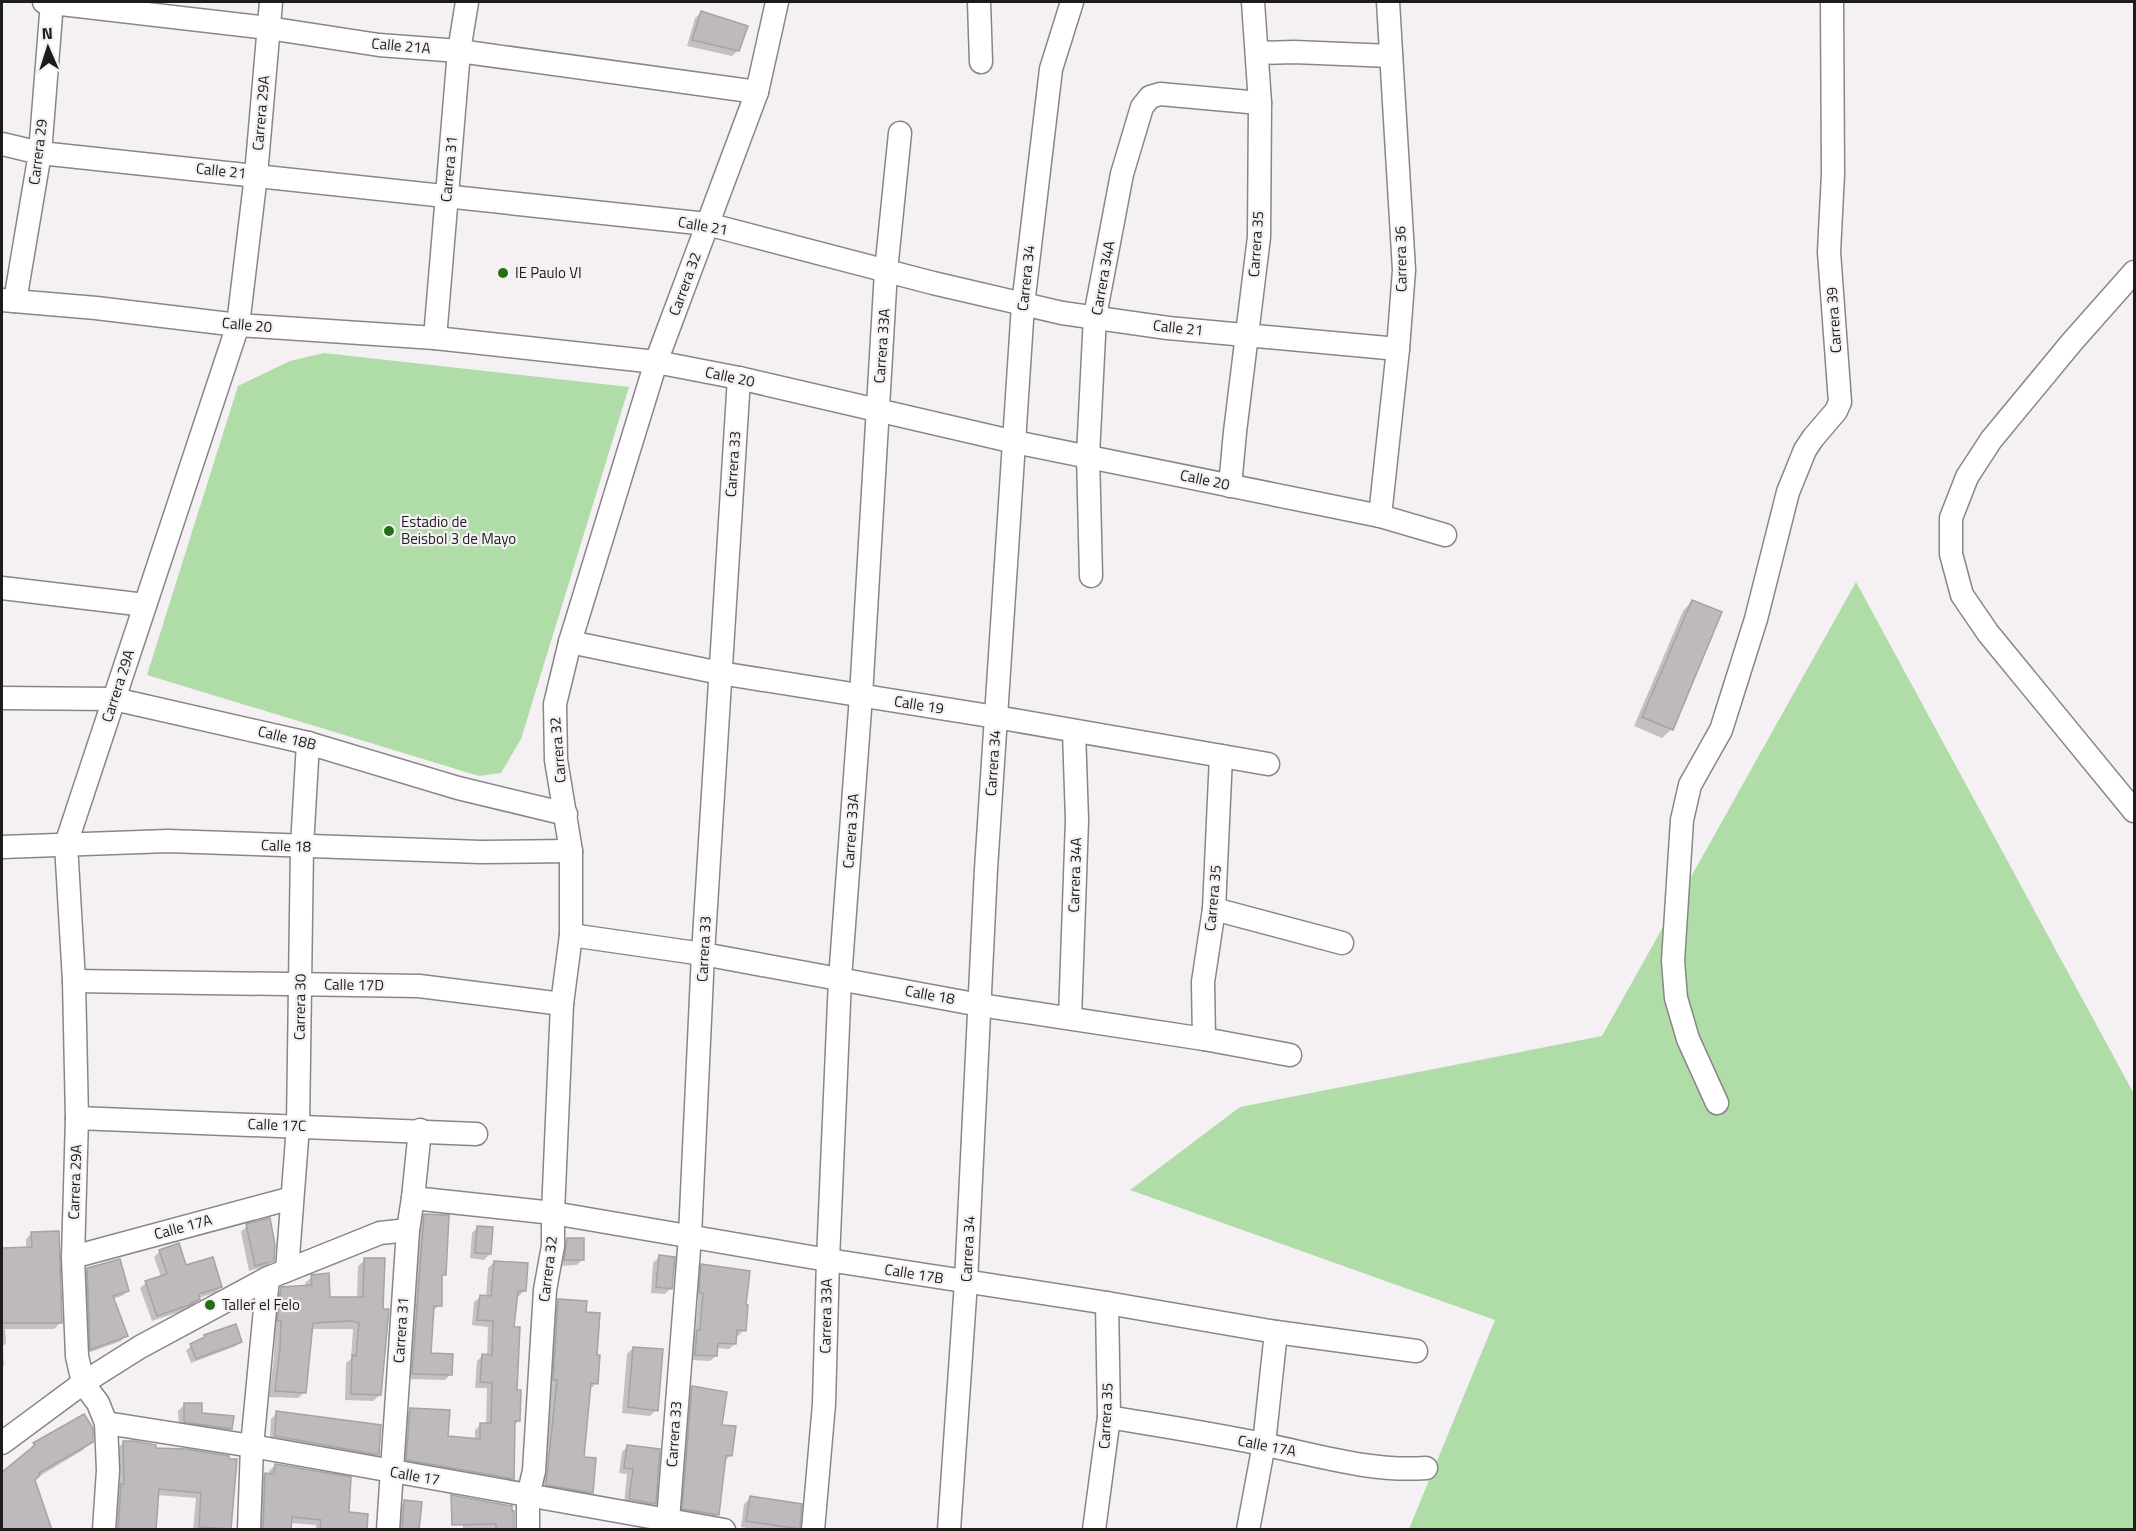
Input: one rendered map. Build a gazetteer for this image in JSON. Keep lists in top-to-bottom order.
{
  "streets": {
    "street": [
      "Calle 21A",
      "Carrera 29A",
      "Carrera 29",
      "Carrera 31",
      "Calle 21",
      "Carrera 35",
      "Carrera 36",
      "Carrera 34",
      "Carrera 34A",
      "Carrera 32",
      "Carrera 39",
      "Calle 20",
      "Carrera 33A",
      "Carrera 33",
      "Calle 19",
      "Calle 18B",
      "Calle 18",
      "Calle 17D",
      "Carrera 30",
      "Calle 17C",
      "Calle 17A",
      "Calle 17B",
      "Calle 17"
    ]
  },
  "crossings": [
    ["Calle 21A", "Carrera 29A"],
    ["Calle 21A", "Carrera 29"],
    ["Calle 21A", "Carrera 31"],
    ["Calle 21A", "Carrera 32"],
    ["Carrera 29A", "Calle 21"],
    ["Carrera 29A", "Calle 20"],
    ["Carrera 29A", "Calle 18B"],
    ["Carrera 29A", "Calle 18"],
    ["Carrera 29A", "Calle 17D"],
    ["Carrera 29A", "Calle 17C"],
    ["Carrera 29A", "Calle 17A"],
    ["Carrera 29", "Calle 21"],
    ["Carrera 29", "Calle 20"],
    ["Carrera 31", "Calle 21"],
    ["Carrera 31", "Calle 20"],
    ["Carrera 31", "Calle 17C"],
    ["Carrera 31", "Calle 17B"],
    ["Carrera 31", "Calle 17"],
    ["Calle 21", "Carrera 35"],
    ["Calle 21", "Carrera 36"],
    ["Calle 21", "Carrera 34"],
    ["Calle 21", "Carrera 34A"],
    ["Calle 21", "Carrera 32"],
    ["Calle 21", "Carrera 33A"],
    ["Carrera 35", "Carrera 34A"],
    ["Carrera 35", "Calle 20"],
    ["Carrera 35", "Calle 19"],
    ["Carrera 35", "Calle 18"],
    ["Carrera 35", "Calle 17A"],
    ["Carrera 35", "Calle 17B"],
    ["Carrera 36", "Calle 20"],
    ["Carrera 34", "Calle 20"],
    ["Carrera 34", "Calle 19"],
    ["Carrera 34", "Calle 18"],
    ["Carrera 34", "Calle 17B"],
    ["Carrera 34A", "Calle 20"],
    ["Carrera 34A", "Calle 19"],
    ["Carrera 34A", "Calle 18"],
    ["Carrera 32", "Calle 20"],
    ["Carrera 32", "Calle 19"],
    ["Carrera 32", "Calle 18B"],
    ["Carrera 32", "Calle 18"],
    ["Carrera 32", "Calle 17D"],
    ["Carrera 32", "Calle 17B"],
    ["Carrera 32", "Calle 17"],
    ["Calle 20", "Carrera 33A"],
    ["Calle 20", "Carrera 33"],
    ["Carrera 33A", "Calle 19"],
    ["Carrera 33A", "Calle 18"],
    ["Carrera 33A", "Calle 17B"],
    ["Carrera 33", "Calle 19"],
    ["Carrera 33", "Calle 18"],
    ["Carrera 33", "Calle 17B"],
    ["Carrera 33", "Calle 17"],
    ["Calle 18B", "Carrera 30"],
    ["Calle 18", "Carrera 30"],
    ["Calle 17D", "Carrera 30"],
    ["Carrera 30", "Calle 17C"],
    ["Carrera 30", "Calle 17A"],
    ["Carrera 30", "Calle 17"]
  ],
  "places": ["IE Paulo VI", "Estadio de Beisbol 3 de Mayo", "Taller el Felo"],
  "north": "top"
}
